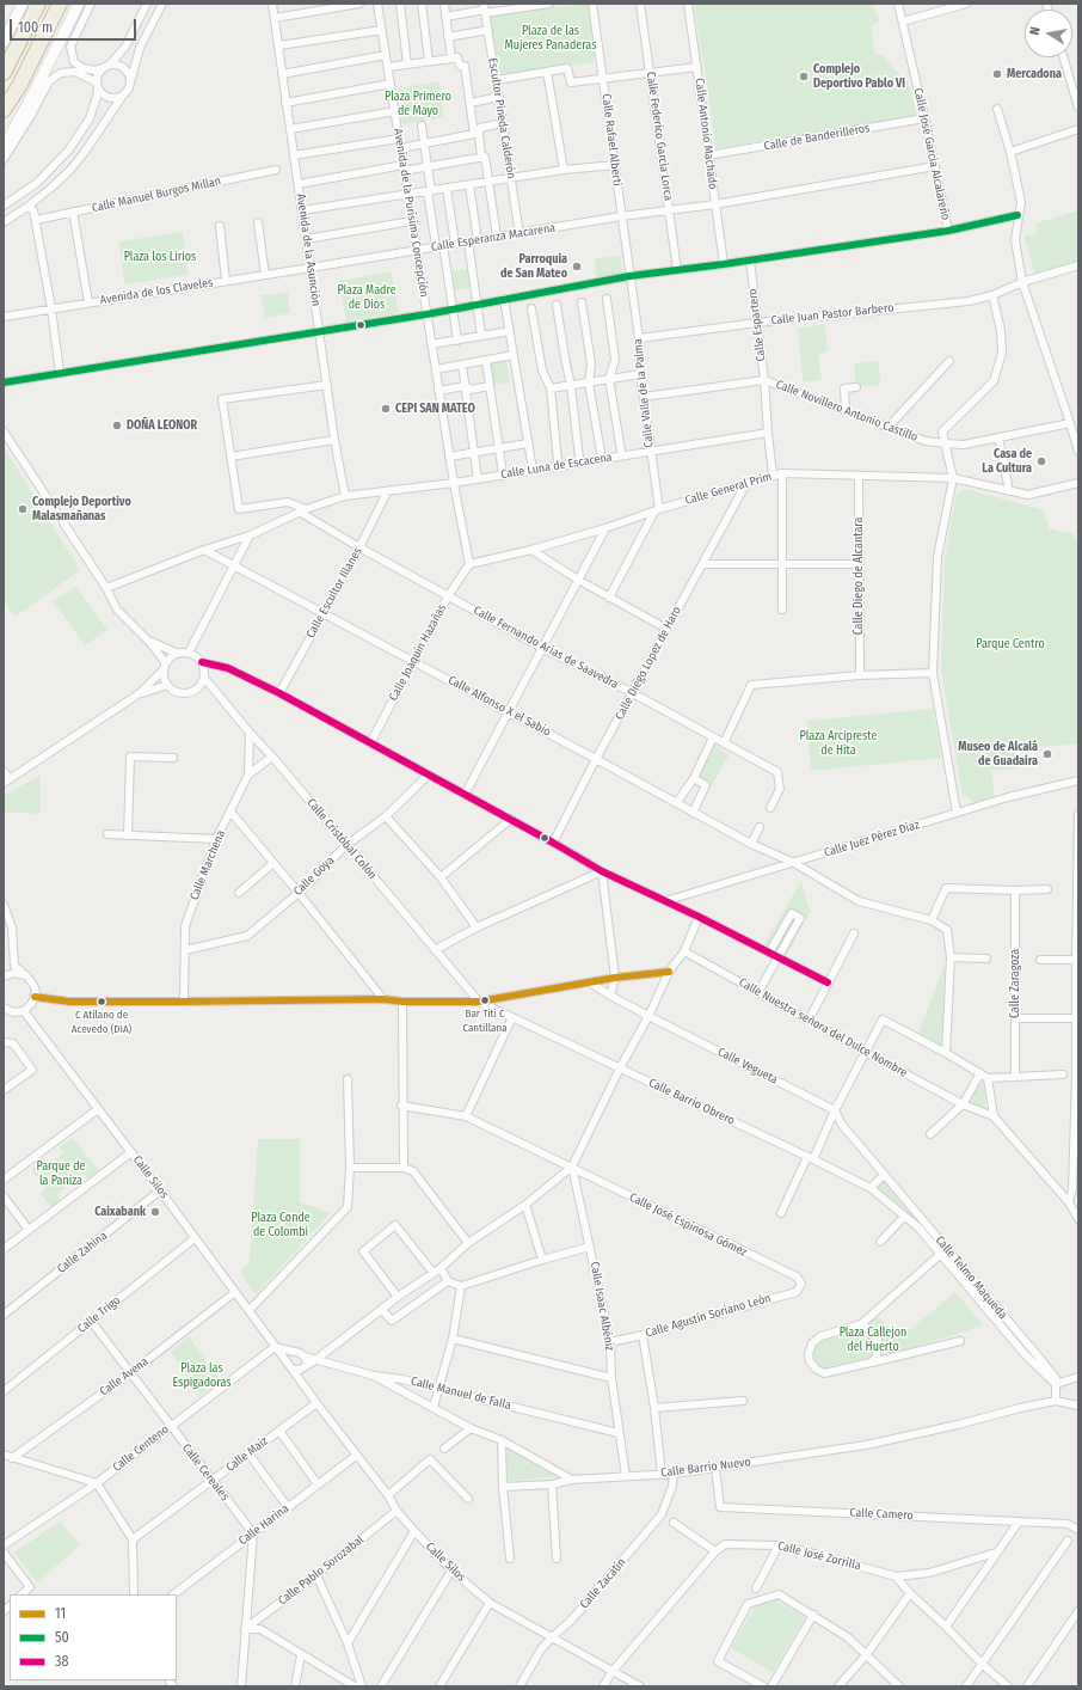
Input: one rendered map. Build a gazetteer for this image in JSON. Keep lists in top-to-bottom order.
{
  "streets": {
    "street": [
      "Escultor Pineda Calderón",
      "Calle Antonio Machado",
      "Calle Federico García Lorca",
      "Calle de Banderilleros",
      "Calle Rafael Alberti",
      "Calle José García Alcalareño",
      "Calle Manuel Burgos Millan",
      "Avenida de la Purísima Concepción",
      "Calle Esperanza Macarena",
      "Avenida de la Asunción",
      "Avenida de los Claveles",
      "Calle Juan Pastor Barbero",
      "Calle Espartero",
      "Calle Valle de la Palma",
      "Calle Novillero Antonio Castillo",
      "Calle Luna de Escacena",
      "Calle General Prim",
      "Calle Diego de Alcantara",
      "Calle Escultor Illanes",
      "Calle Fernando Arias de Saavedra",
      "Calle Joaquín Hazañas",
      "Calle Diego Lopez de Haro",
      "Calle Alfonso X el Sabio",
      "Calle Cristóbal Colón",
      "Calle Juez Pérez Díaz",
      "Calle Marchena",
      "Calle Goya",
      "Calle Zaragoza",
      "Calle Nuestra señora del Dulce Nombre",
      "Calle Vegueta",
      "Calle Barrio Obrero",
      "Calle Silos",
      "Calle José Espinosa Gómez",
      "Calle Zahina",
      "Calle Telmo Maqueda",
      "Calle Isaac Albéniz",
      "Calle Trigo",
      "Calle Agustín Soriano León",
      "Calle Avena",
      "Calle Manuel de Falla",
      "Calle Centeno",
      "Calle Maiz",
      "Calle Barrio Nuevo",
      "Calle Cereales",
      "Calle Camero",
      "Calle Harina",
      "Calle José Zorrilla",
      "Calle Pablo Sorozabal",
      "Calle Zacatín"
    ]
  },
  "crossings": [
    ["Escultor Pineda Calderón", "Calle Esperanza Macarena"],
    ["Calle Antonio Machado", "Calle de Banderilleros"],
    ["Calle Antonio Machado", "Calle Esperanza Macarena"],
    ["Calle Federico García Lorca", "Calle Esperanza Macarena"],
    ["Calle de Banderilleros", "Calle José García Alcalareño"],
    ["Calle Rafael Alberti", "Calle Esperanza Macarena"],
    ["Calle Rafael Alberti", "Calle Valle de la Palma"],
    ["Calle José García Alcalareño", "Calle Esperanza Macarena"],
    ["Avenida de la Purísima Concepción", "Calle Esperanza Macarena"],
    ["Avenida de la Purísima Concepción", "Calle Luna de Escacena"],
    ["Avenida de la Purísima Concepción", "Calle General Prim"],
    ["Avenida de la Purísima Concepción", "Calle Joaquín Hazañas"],
    ["Calle Esperanza Macarena", "Avenida de la Asunción"],
    ["Calle Esperanza Macarena", "Avenida de los Claveles"],
    ["Avenida de la Asunción", "Avenida de los Claveles"],
    ["Avenida de la Asunción", "Calle Luna de Escacena"],
    ["Calle Juan Pastor Barbero", "Calle Espartero"],
    ["Calle Juan Pastor Barbero", "Calle Valle de la Palma"],
    ["Calle Espartero", "Calle Novillero Antonio Castillo"],
    ["Calle Espartero", "Calle Luna de Escacena"],
    ["Calle Espartero", "Calle General Prim"],
    ["Calle Valle de la Palma", "Calle Luna de Escacena"],
    ["Calle Valle de la Palma", "Calle General Prim"],
    ["Calle Luna de Escacena", "Calle Escultor Illanes"],
    ["Calle Luna de Escacena", "Calle Fernando Arias de Saavedra"],
    ["Calle Luna de Escacena", "Calle Alfonso X el Sabio"],
    ["Calle General Prim", "Calle Diego de Alcantara"],
    ["Calle General Prim", "Calle Joaquín Hazañas"],
    ["Calle General Prim", "Calle Diego Lopez de Haro"],
    ["Calle Escultor Illanes", "Calle Fernando Arias de Saavedra"],
    ["Calle Escultor Illanes", "Calle Alfonso X el Sabio"],
    ["Calle Fernando Arias de Saavedra", "Calle Joaquín Hazañas"],
    ["Calle Fernando Arias de Saavedra", "Calle Diego Lopez de Haro"],
    ["Calle Joaquín Hazañas", "Calle Alfonso X el Sabio"],
    ["Calle Diego Lopez de Haro", "Calle Alfonso X el Sabio"],
    ["Calle Alfonso X el Sabio", "Calle Juez Pérez Díaz"],
    ["Calle Cristóbal Colón", "Calle Marchena"],
    ["Calle Cristóbal Colón", "Calle Goya"],
    ["Calle Cristóbal Colón", "Calle Barrio Obrero"],
    ["Calle Marchena", "Calle Goya"],
    ["Calle Barrio Obrero", "Calle Telmo Maqueda"],
    ["Calle Silos", "Calle Zahina"],
    ["Calle Silos", "Calle Trigo"],
    ["Calle Silos", "Calle Avena"],
    ["Calle Silos", "Calle Centeno"],
    ["Calle Silos", "Calle Maiz"],
    ["Calle Silos", "Calle Harina"],
    ["Calle Silos", "Calle Pablo Sorozabal"],
    ["Calle Silos", "Calle Zacatín"],
    ["Calle José Espinosa Gómez", "Calle Isaac Albéniz"],
    ["Calle José Espinosa Gómez", "Calle Agustín Soriano León"],
    ["Calle Isaac Albéniz", "Calle Agustín Soriano León"],
    ["Calle Isaac Albéniz", "Calle Manuel de Falla"],
    ["Calle Isaac Albéniz", "Calle Barrio Nuevo"],
    ["Calle Trigo", "Calle Cereales"],
    ["Calle Avena", "Calle Cereales"],
    ["Calle Centeno", "Calle Cereales"],
    ["Calle Maiz", "Calle Cereales"],
    ["Calle Barrio Nuevo", "Calle Camero"],
    ["Calle Barrio Nuevo", "Calle Zacatín"],
    ["Calle Cereales", "Calle Harina"]
  ],
  "parks": [
    "Plaza de las Mujeres Panaderas",
    "Plaza Primero de Mayo",
    "Plaza los Lirios",
    "Plaza Madre de Dios",
    "Parque Centro",
    "Plaza Arcipreste de Hita",
    "Parque de la Paniza",
    "Plaza Conde de Colombi",
    "Plaza Callejon del Huerto",
    "Plaza las Espigadoras"
  ],
  "places": [
    "Mercadona",
    "Complejo Deportivo Pablo VI",
    "Parroquia de San Mateo",
    "CEPI SAN MATEO",
    "DOÑA LEONOR",
    "Casa de La Cultura",
    "Complejo Deportivo Malasmañanas",
    "Museo de Alcalá de Guadaira",
    "Bar Titi C Cantillana",
    "C Atilano de Acevedo (DIA)",
    "Caixabank"
  ],
  "lines": ["transit line 50", "transit line 38", "transit line 11"],
  "legend": ["11", "50", "38"],
  "scale_bar": "100 m",
  "north": "left"
}
